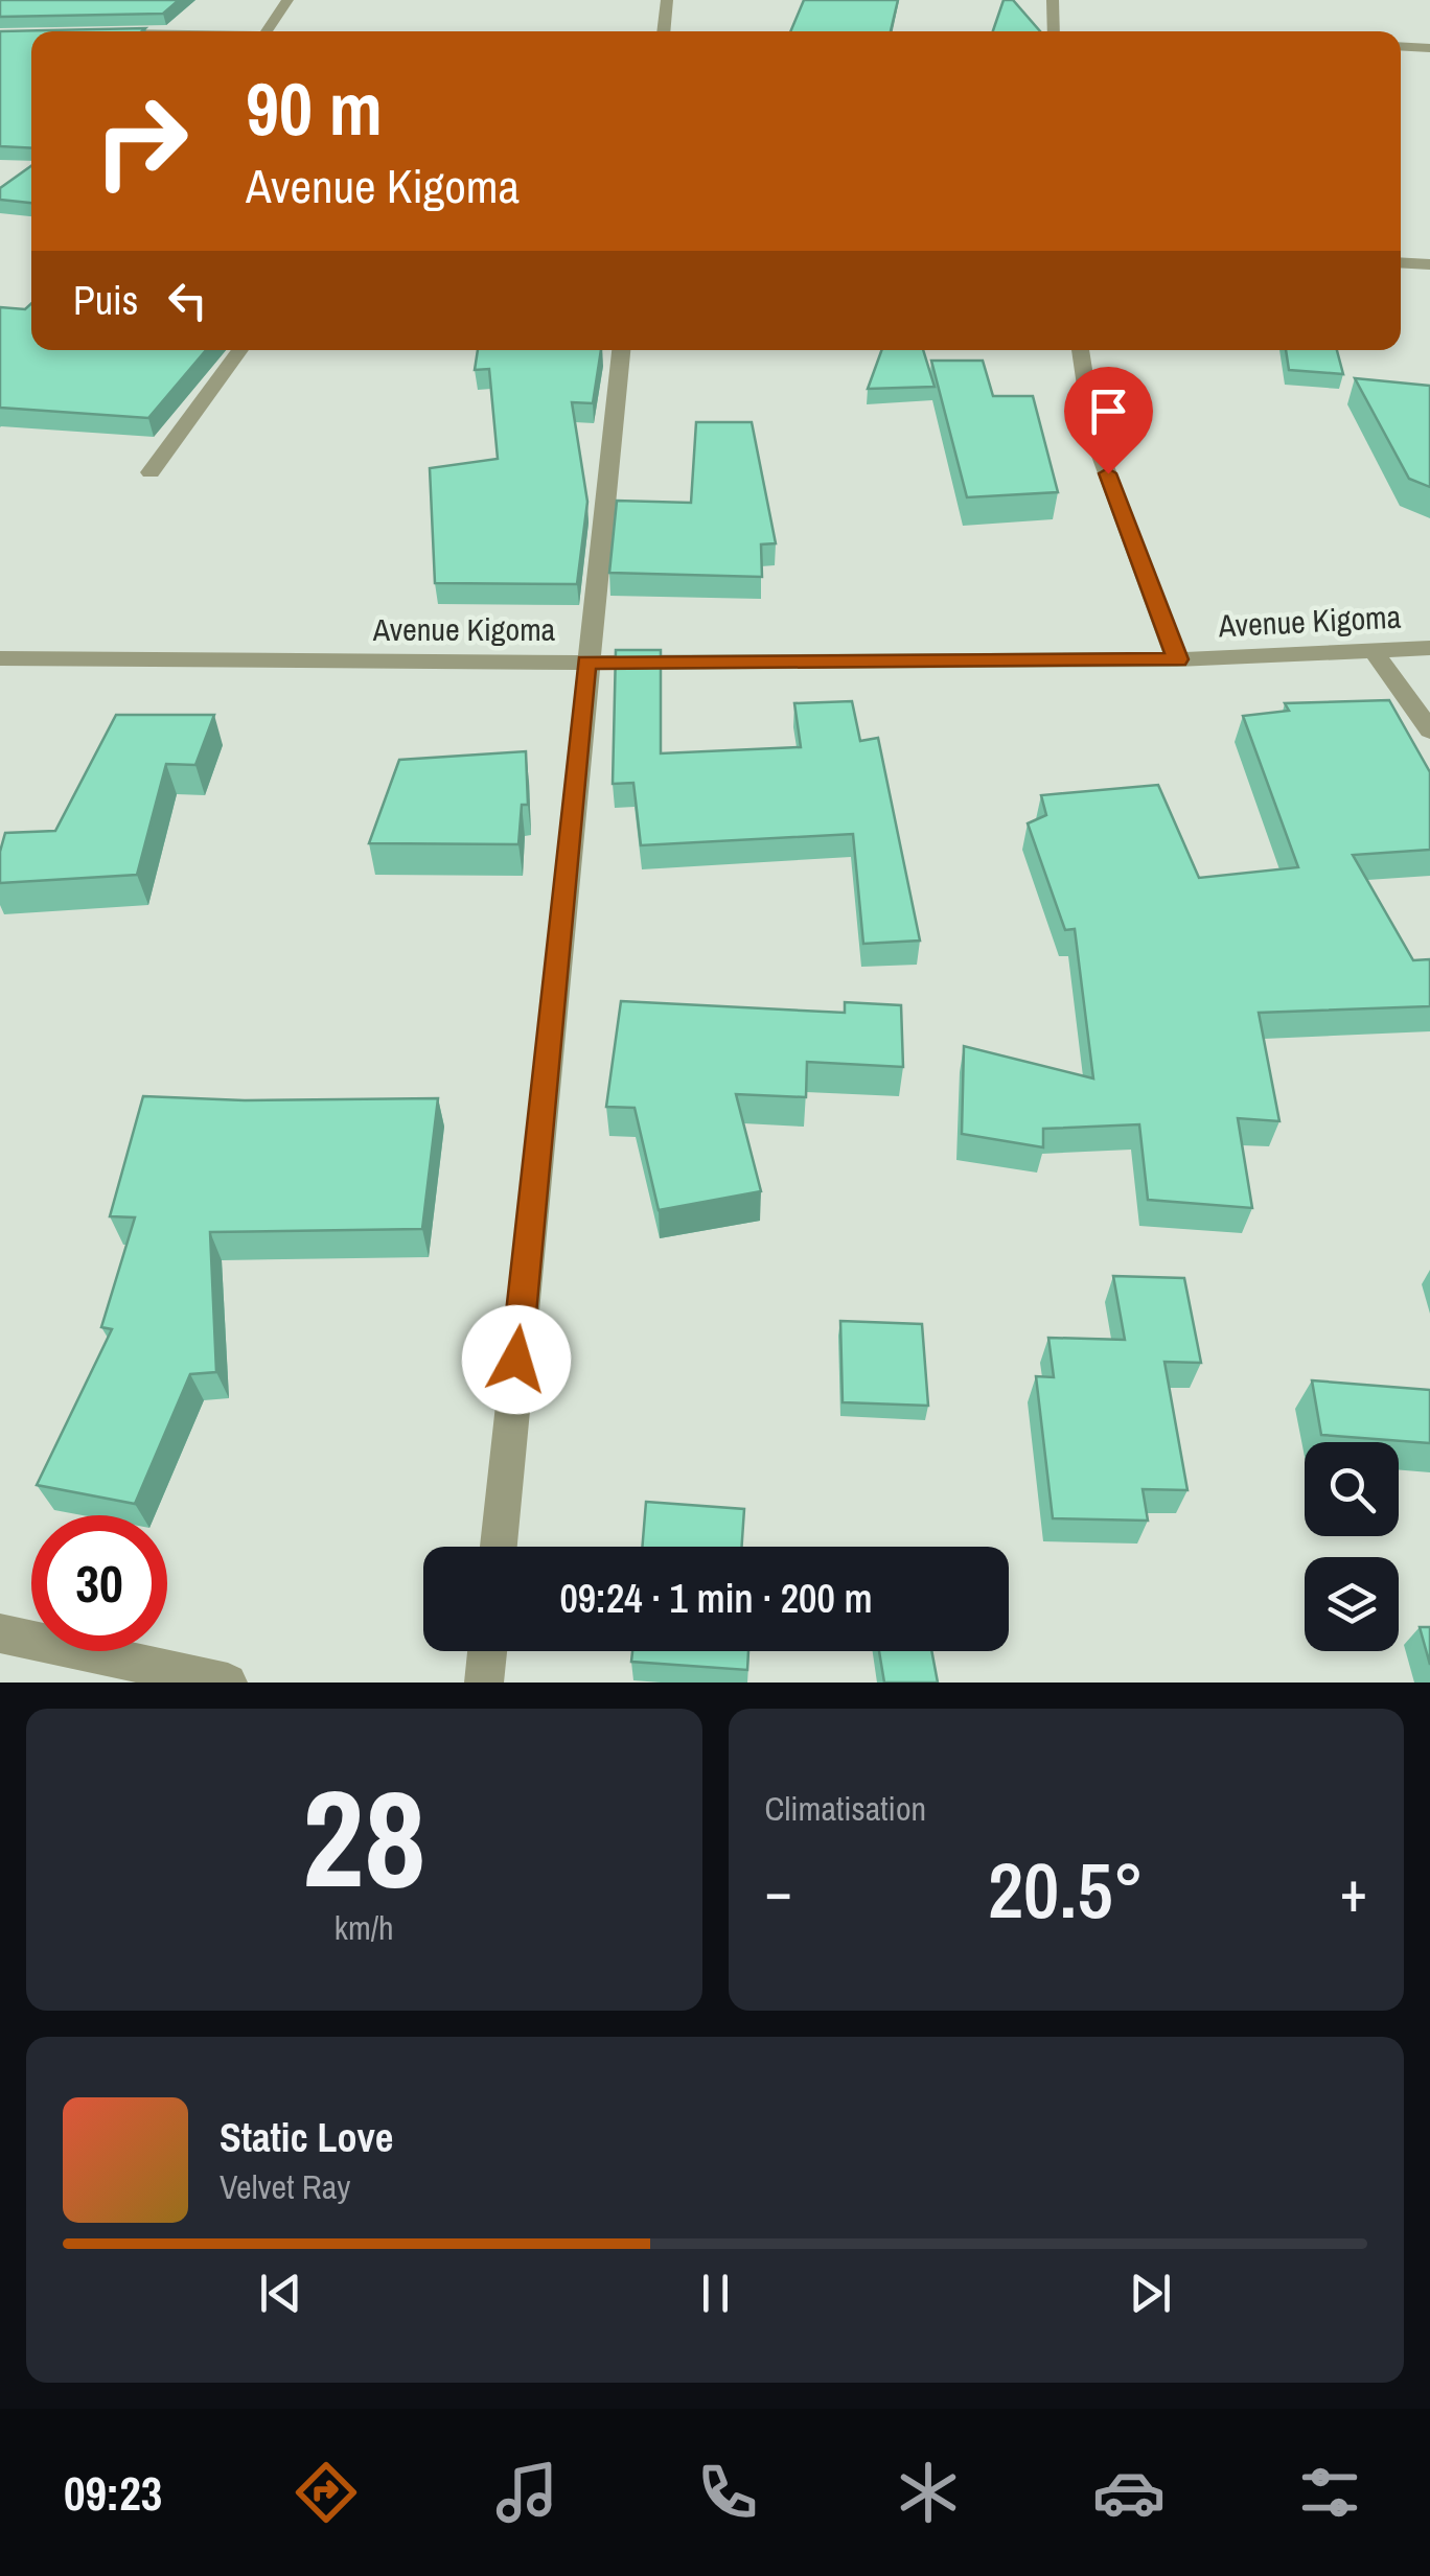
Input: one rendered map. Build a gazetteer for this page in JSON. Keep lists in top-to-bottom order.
{
  "streets": {
    "street": ["Avenue Kigoma"]
  },
  "page": {
    "turn": ["90 m", "Avenue Kigoma"],
    "then": "Puis",
    "limit": "30",
    "trip": "09:24 · 1 min · 200 m",
    "tile": [
      ["28", "km/h"],
      "Climatisation"
    ],
    "heat": ["−", "20.5°", "+"],
    "song": ["Static Love", "Velvet Ray"],
    "tabs": "09:23"
  }
}
